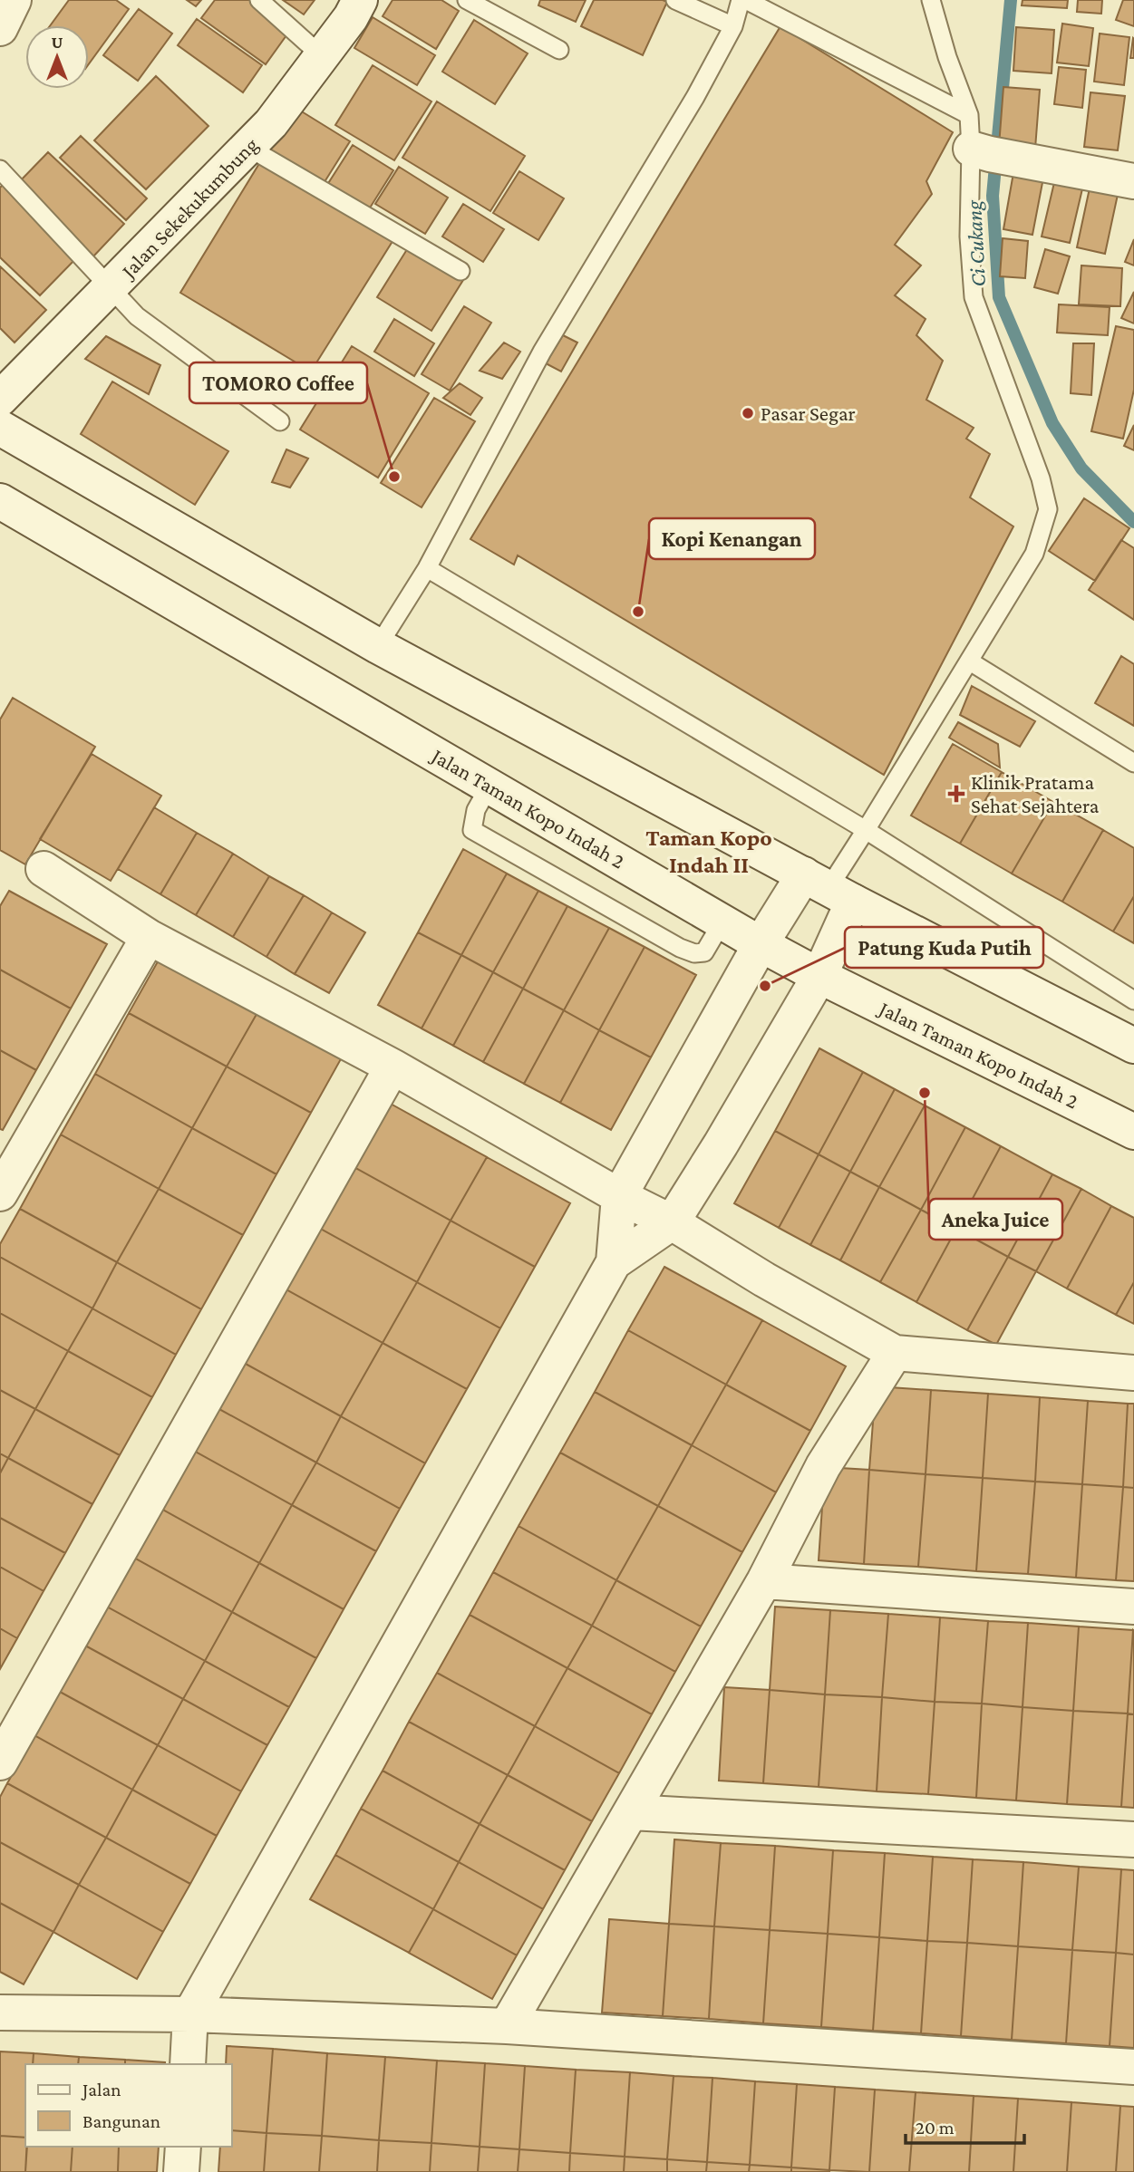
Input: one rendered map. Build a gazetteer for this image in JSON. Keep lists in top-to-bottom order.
{
  "streets": {
    "street": ["Jalan Sekekukumbung", "Jalan Taman Kopo Indah 2"]
  },
  "districts": ["Taman Kopo Indah II"],
  "water": ["Ci Cukang"],
  "places": {
    "other": [
      "Pasar Segar",
      "TOMORO Coffee",
      "Kopi Kenangan",
      "Patung Kuda Putih",
      "Aneka Juice"
    ],
    "health": ["Klinik Pratama Sehat Sejahtera"]
  },
  "legend": ["Jalan", "Bangunan"],
  "scale_bar": "20 m",
  "north": "top"
}
